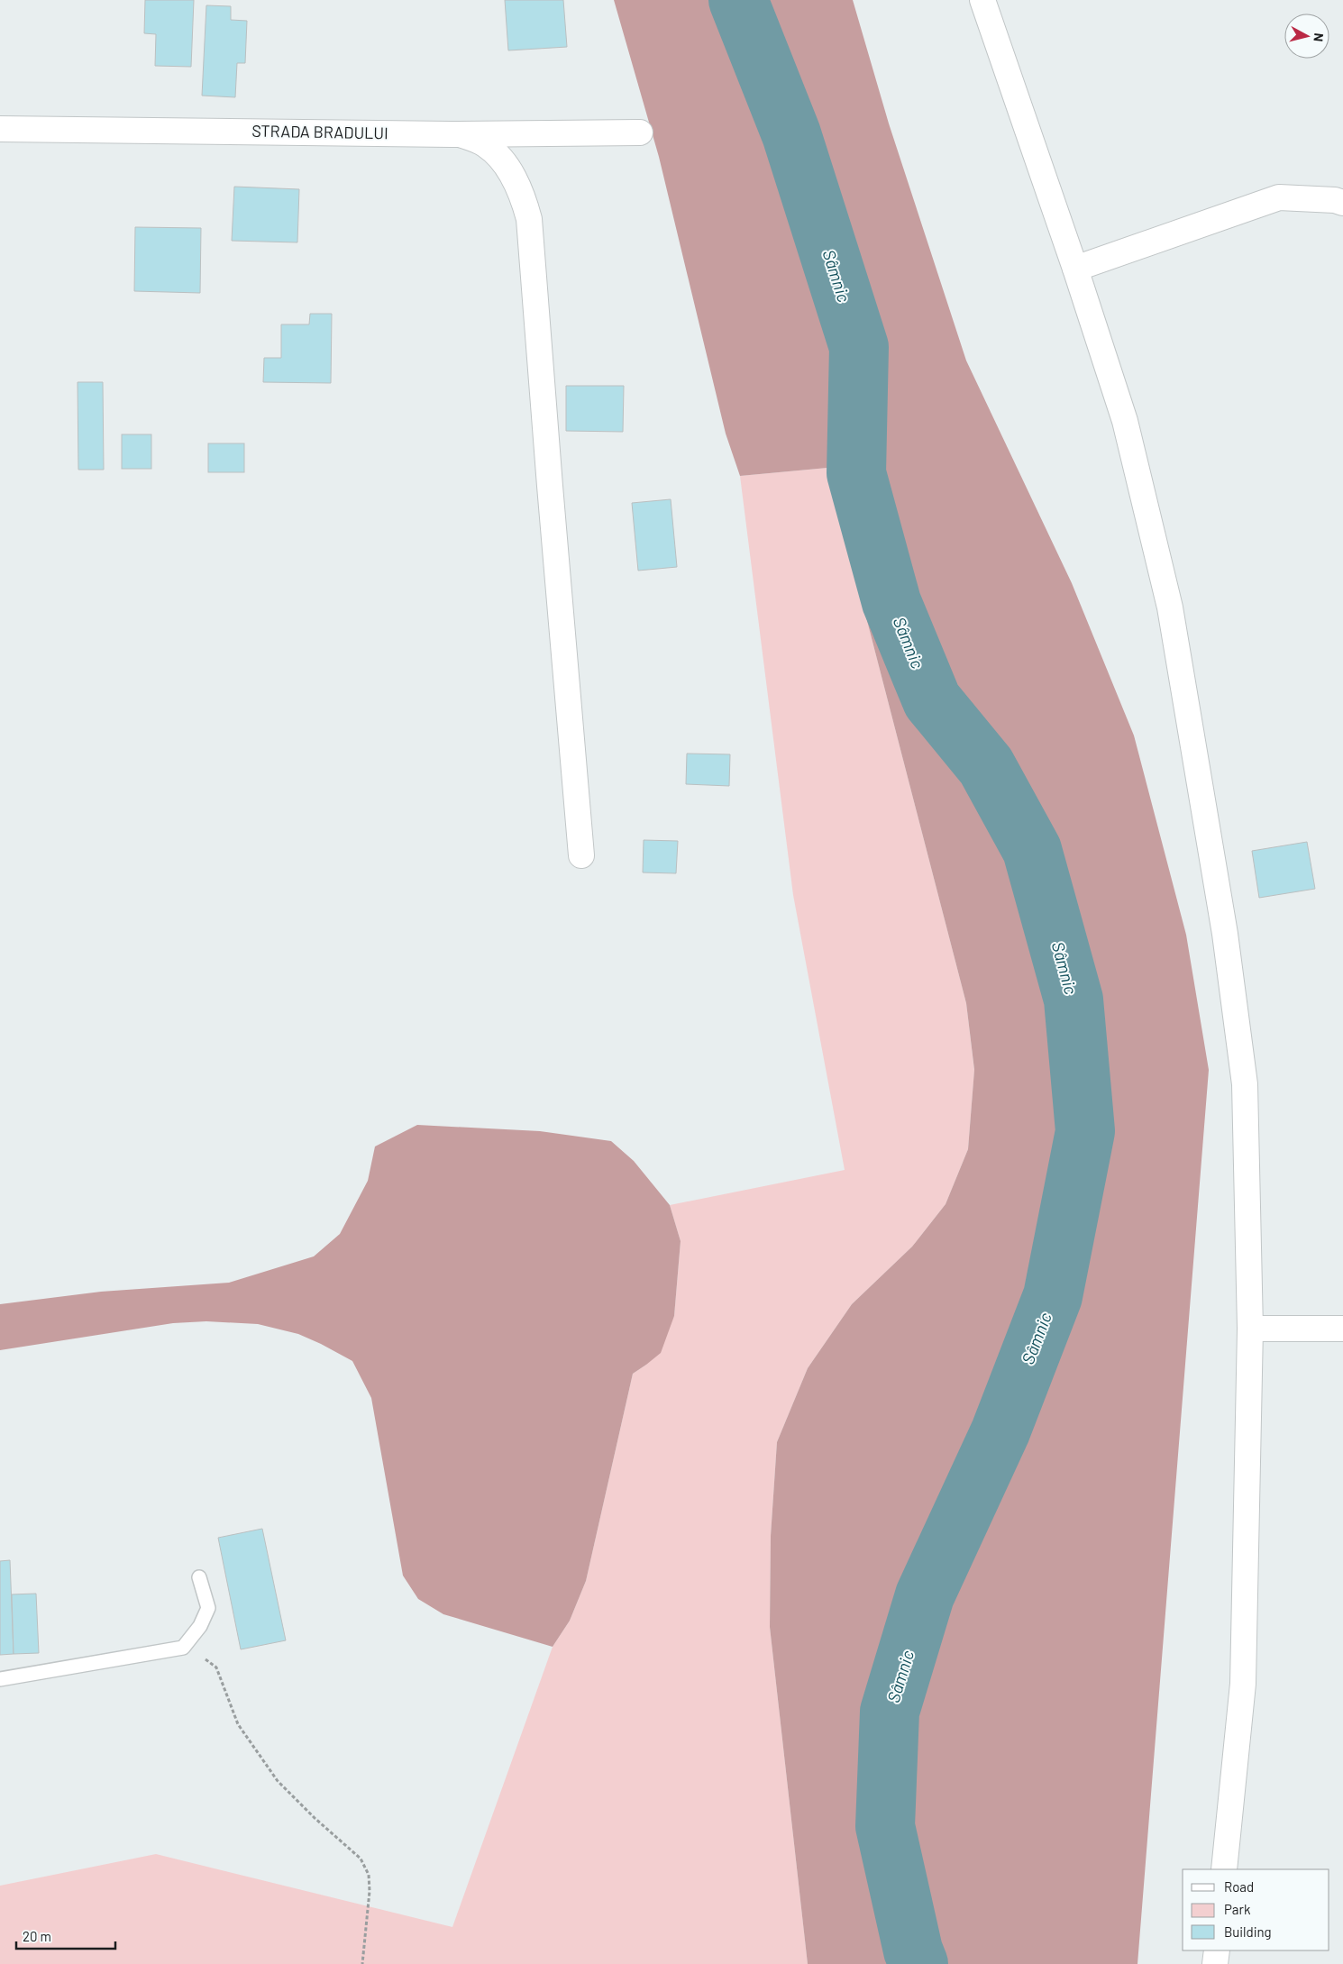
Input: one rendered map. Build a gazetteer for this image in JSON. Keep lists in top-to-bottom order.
{
  "streets": {
    "street": ["STRADA BRADULUI"]
  },
  "water": ["Sâmnic"],
  "legend": ["Road", "Park", "Building"],
  "scale_bar": "20 m",
  "north": "right"
}
